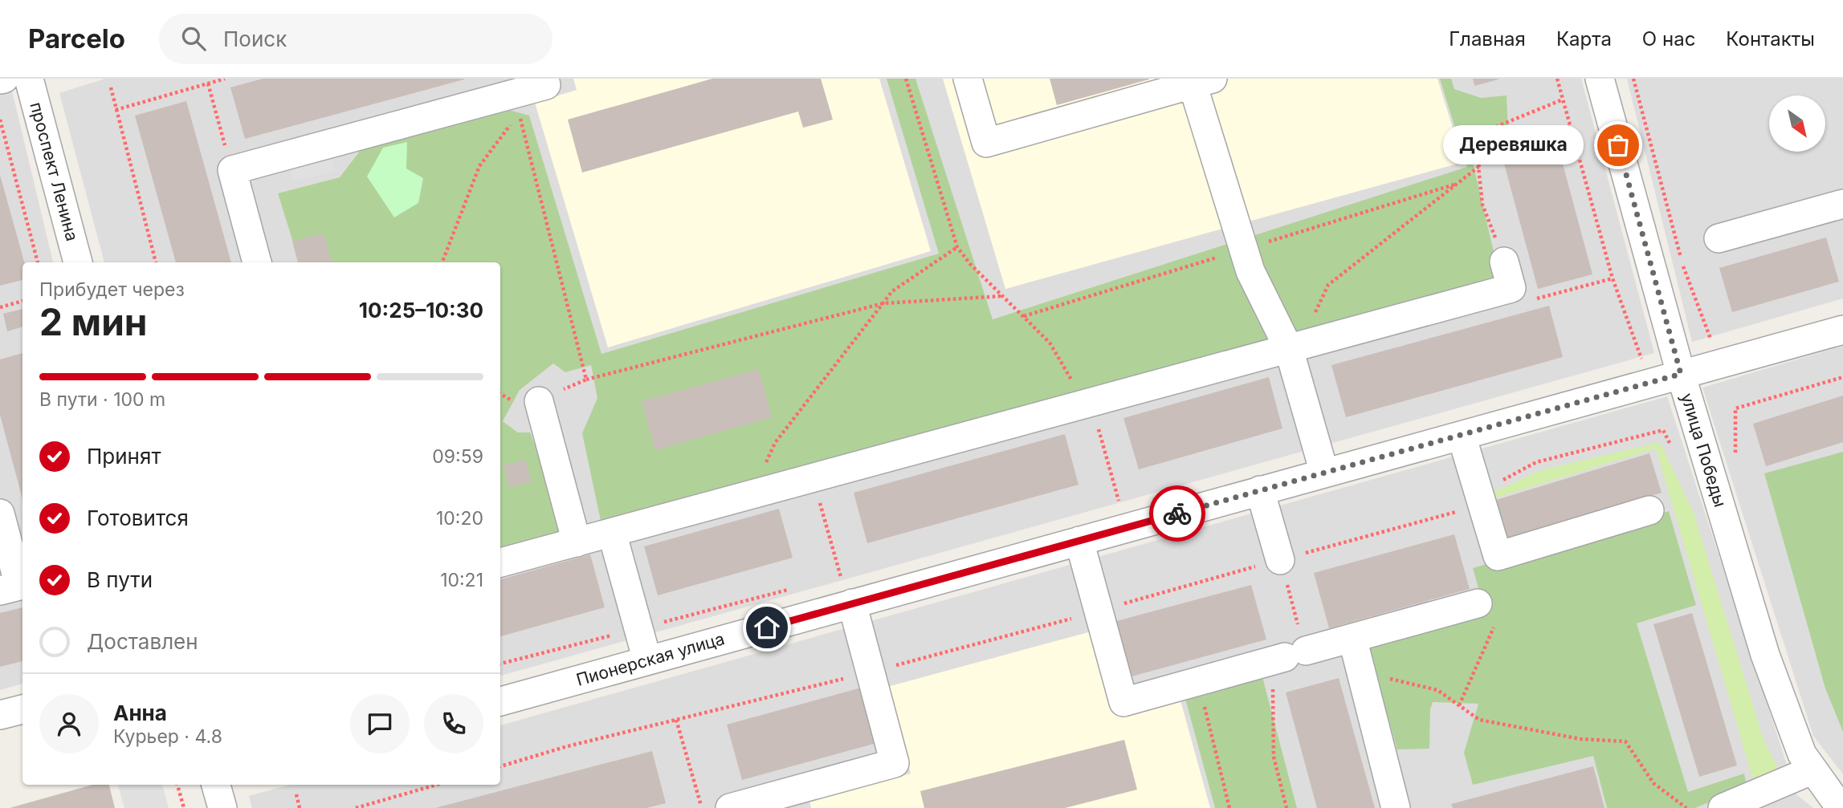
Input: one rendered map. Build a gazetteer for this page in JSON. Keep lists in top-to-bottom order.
{
  "streets": {
    "street": ["проспект Ленина", "улица Победы", "Пионерская улица"]
  },
  "crossings": [
    ["улица Победы", "Пионерская улица"]
  ],
  "places": ["Деревяшка"],
  "north": "bottom right",
  "page": {
    "header": "Parcelo",
    "search": "Поиск",
    "nav": [
      "Главная",
      "Карта",
      "О нас",
      "Контакты"
    ],
    "bubble": "Деревяшка",
    "heading": ["2 мин", "Прибудет через", "10:25–10:30"],
    "panel": ["Анна", "Курьер · 4.8"],
    "bar": "В пути · 100 m",
    "list": [
      ["Принят", "09:59"],
      ["Готовится", "10:20"],
      ["В пути", "10:21"],
      "Доставлен"
    ]
  }
}
